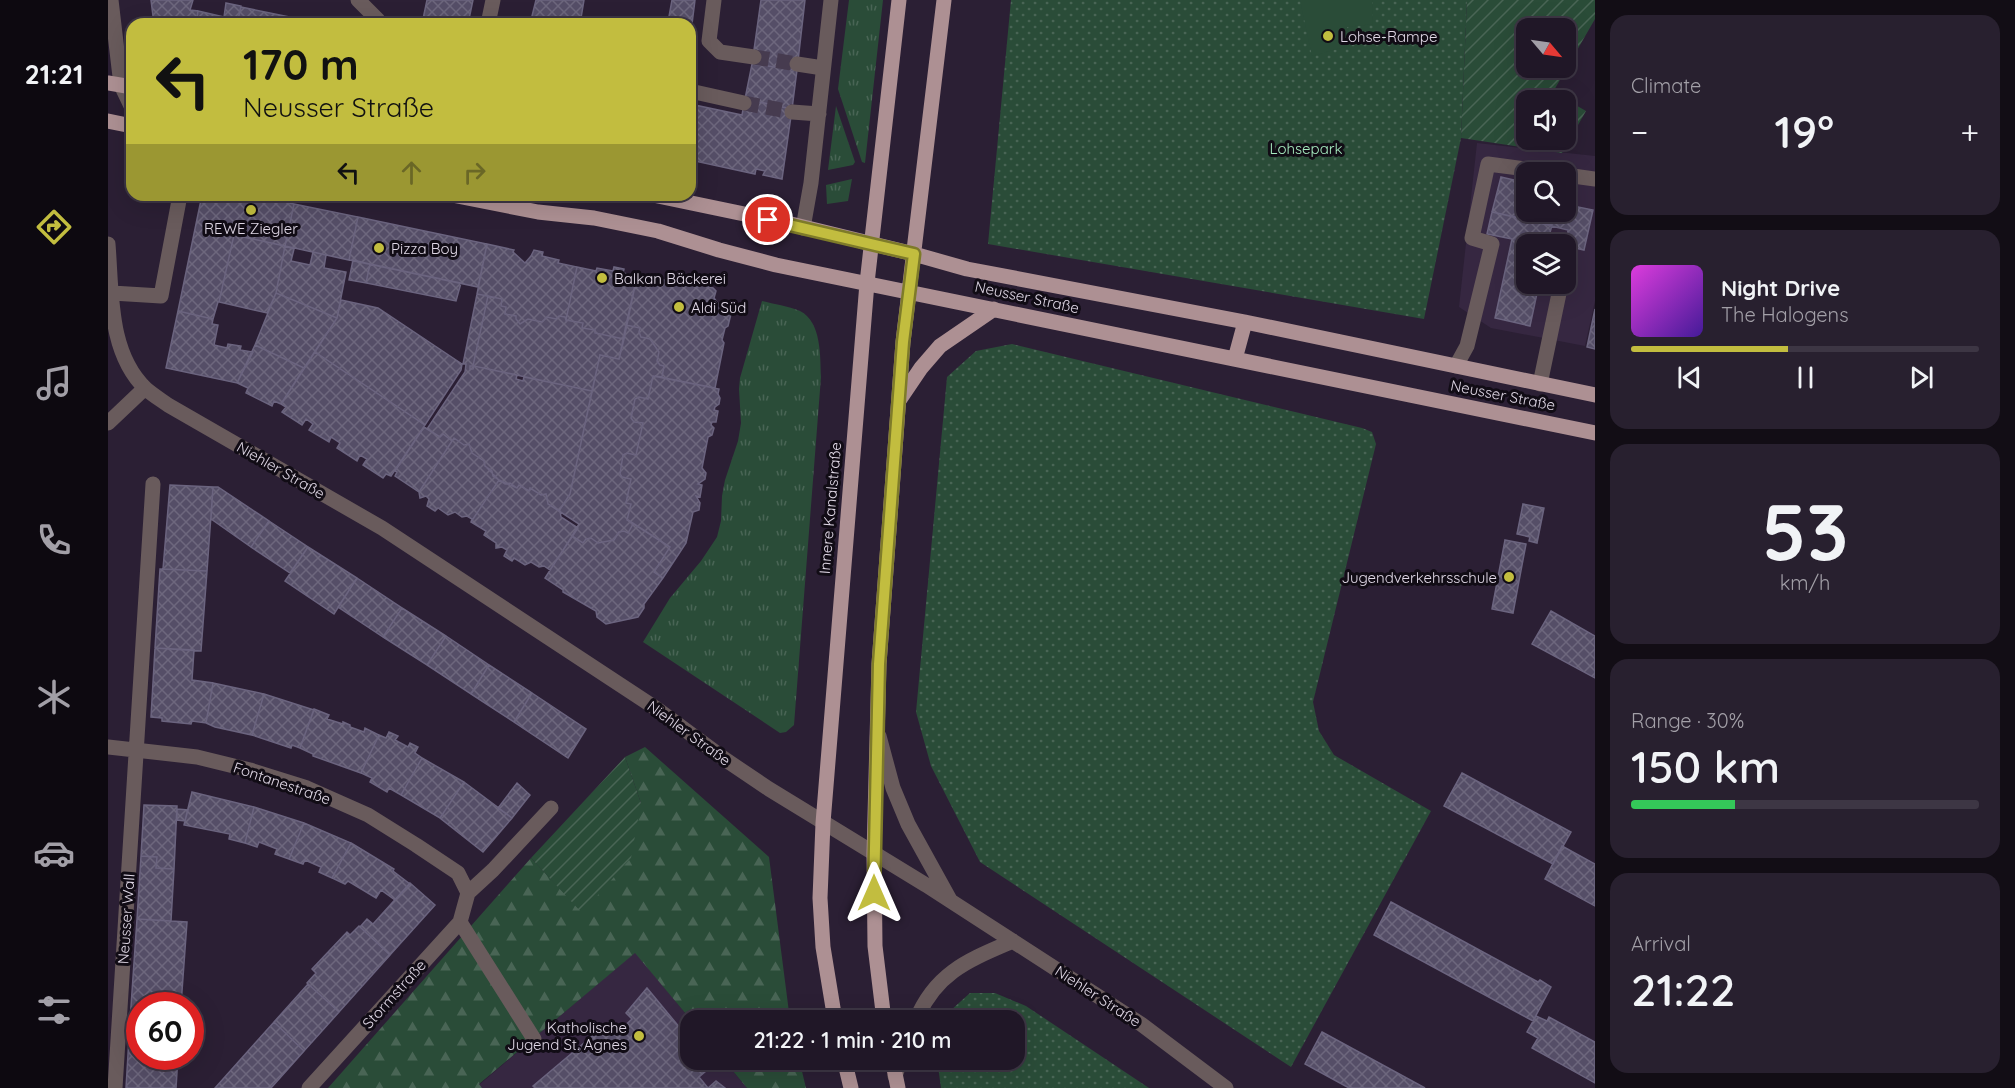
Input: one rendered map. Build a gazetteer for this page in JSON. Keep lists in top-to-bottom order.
{
  "streets": {
    "main road": ["Neusser Straße", "Innere Kanalstraße"],
    "street": [
      "Niehler Straße",
      "Fontanestraße",
      "Neusser Wall",
      "Stormstraße"
    ]
  },
  "crossings": [
    ["Neusser Straße", "Innere Kanalstraße"],
    ["Niehler Straße", "Innere Kanalstraße"],
    ["Fontanestraße", "Neusser Wall"],
    ["Fontanestraße", "Stormstraße"]
  ],
  "parks": ["Lohsepark"],
  "places": [
    "Lohse-Rampe",
    "REWE Ziegler",
    "Pizza Boy",
    "Balkan Bäckerei",
    "Aldi Süd",
    "Jugendverkehrsschule",
    "Katholische Jugend St. Agnes"
  ],
  "north": "bottom right",
  "page": {
    "tabs": "21:21",
    "tile": [
      "Climate",
      ["53", "km/h"],
      ["Range · 30%", "150 km"],
      ["Arrival", "21:22"]
    ],
    "turn": ["170 m", "Neusser Straße"],
    "heat": ["−", "19°", "+"],
    "song": ["Night Drive", "The Halogens"],
    "limit": "60",
    "trip": "21:22 · 1 min · 210 m"
  }
}
